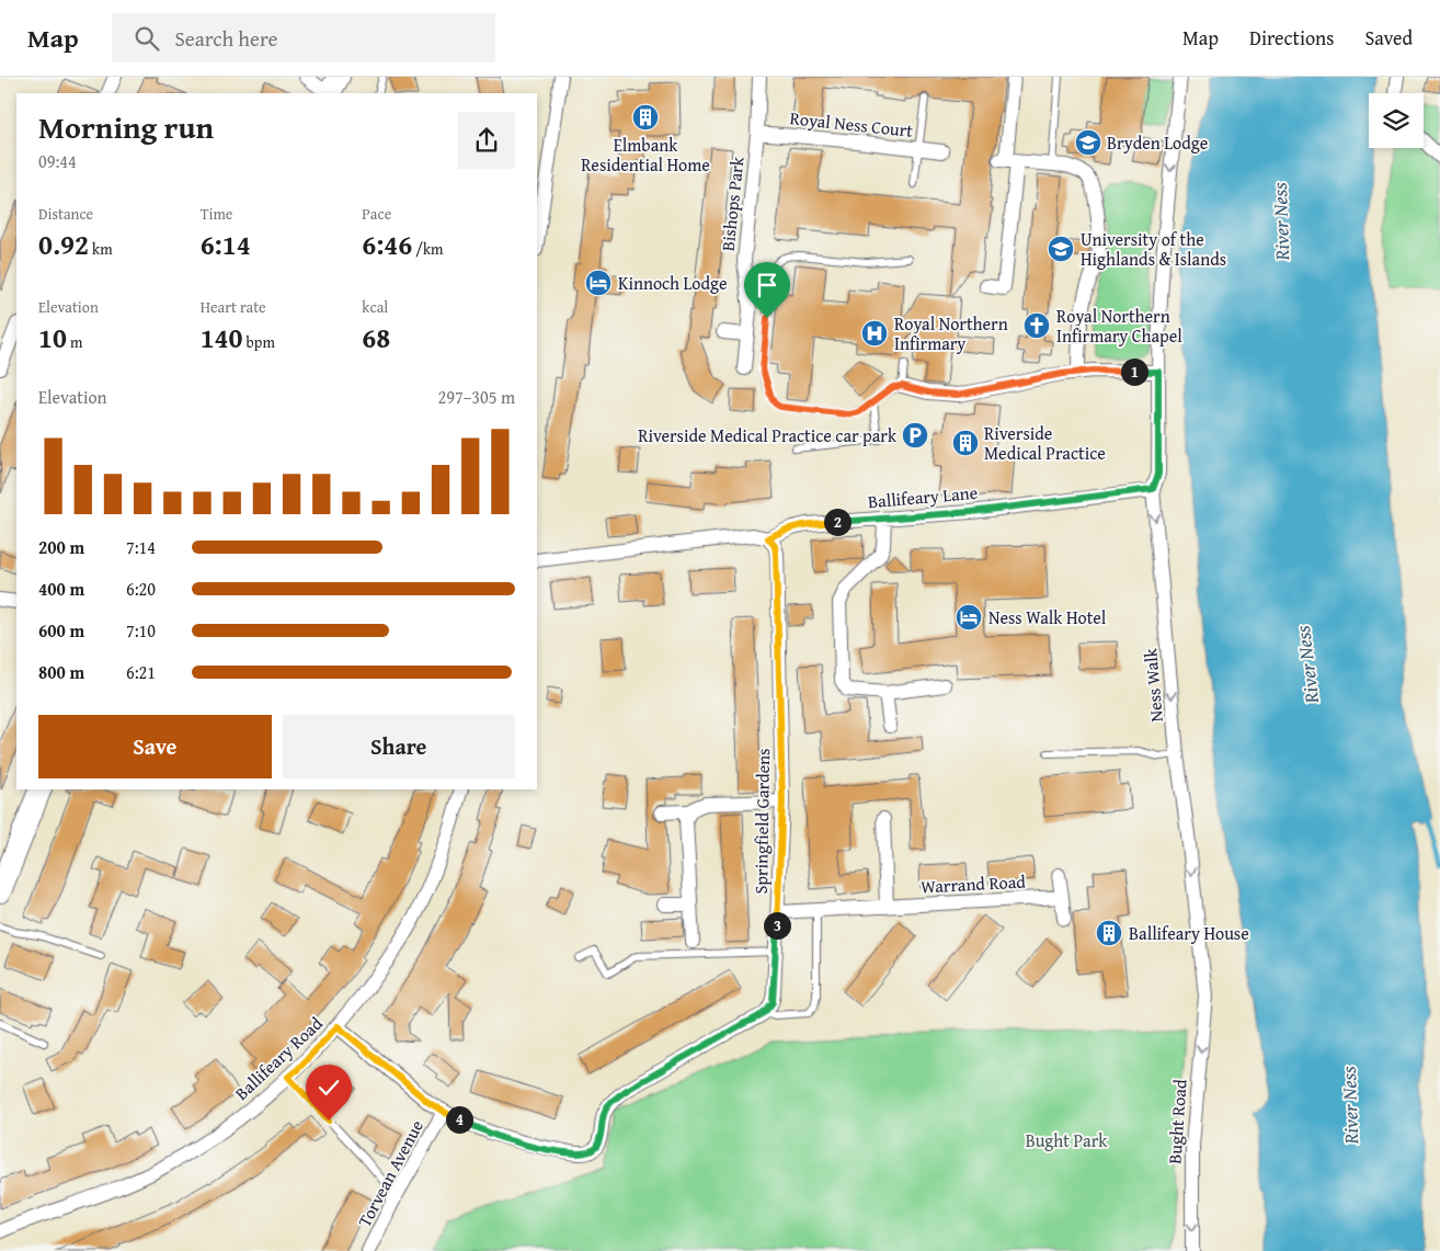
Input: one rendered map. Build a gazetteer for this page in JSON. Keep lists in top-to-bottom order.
{
  "streets": {
    "street": [
      "Royal Ness Court",
      "Bishops Park",
      "Ballifeary Lane",
      "Ness Walk",
      "Springfield Gardens",
      "Warrand Road",
      "Ballifeary Road",
      "Bught Road",
      "Torvean Avenue"
    ]
  },
  "crossings": [
    ["Royal Ness Court", "Bishops Park"],
    ["Ballifeary Lane", "Ness Walk"],
    ["Ballifeary Lane", "Springfield Gardens"],
    ["Ness Walk", "Bught Road"],
    ["Springfield Gardens", "Warrand Road"]
  ],
  "one_way": ["Ness Walk", "Bught Road"],
  "water": ["River Ness"],
  "parks": ["Bught Park"],
  "places": {
    "building": ["Elmbank Residential Home", "Riverside Medical Practice", "Ballifeary House"],
    "school or university": ["Bryden Lodge", "University of the Highlands & Islands"],
    "hotel": ["Kinnoch Lodge", "Ness Walk Hotel"],
    "church": ["Royal Northern Infirmary Chapel"],
    "hospital": ["Royal Northern Infirmary"],
    "parking": ["Riverside Medical Practice car park"]
  },
  "page": {
    "header": "Map",
    "search": "Search here",
    "nav": ["Map", "Directions", "Saved"],
    "heading": ["Morning run", "09:44"],
    "stats": [
      ["Distance", "0.92 km"],
      ["Time", "6:14"],
      ["Pace", "6:46 /km"],
      ["Elevation", "10 m"],
      ["Heart rate", "140 bpm"],
      ["kcal", "68"]
    ],
    "pins": [
      "1",
      "2",
      "3",
      "4"
    ],
    "chart": ["Elevation", "297–305 m"],
    "list": [
      {
        "name": "200 m",
        "note": "7:14"
      },
      {
        "name": "400 m",
        "note": "6:20"
      },
      {
        "name": "600 m",
        "note": "7:10"
      },
      {
        "name": "800 m",
        "note": "6:21"
      }
    ],
    "buttons": ["Save", "Share"]
  }
}
